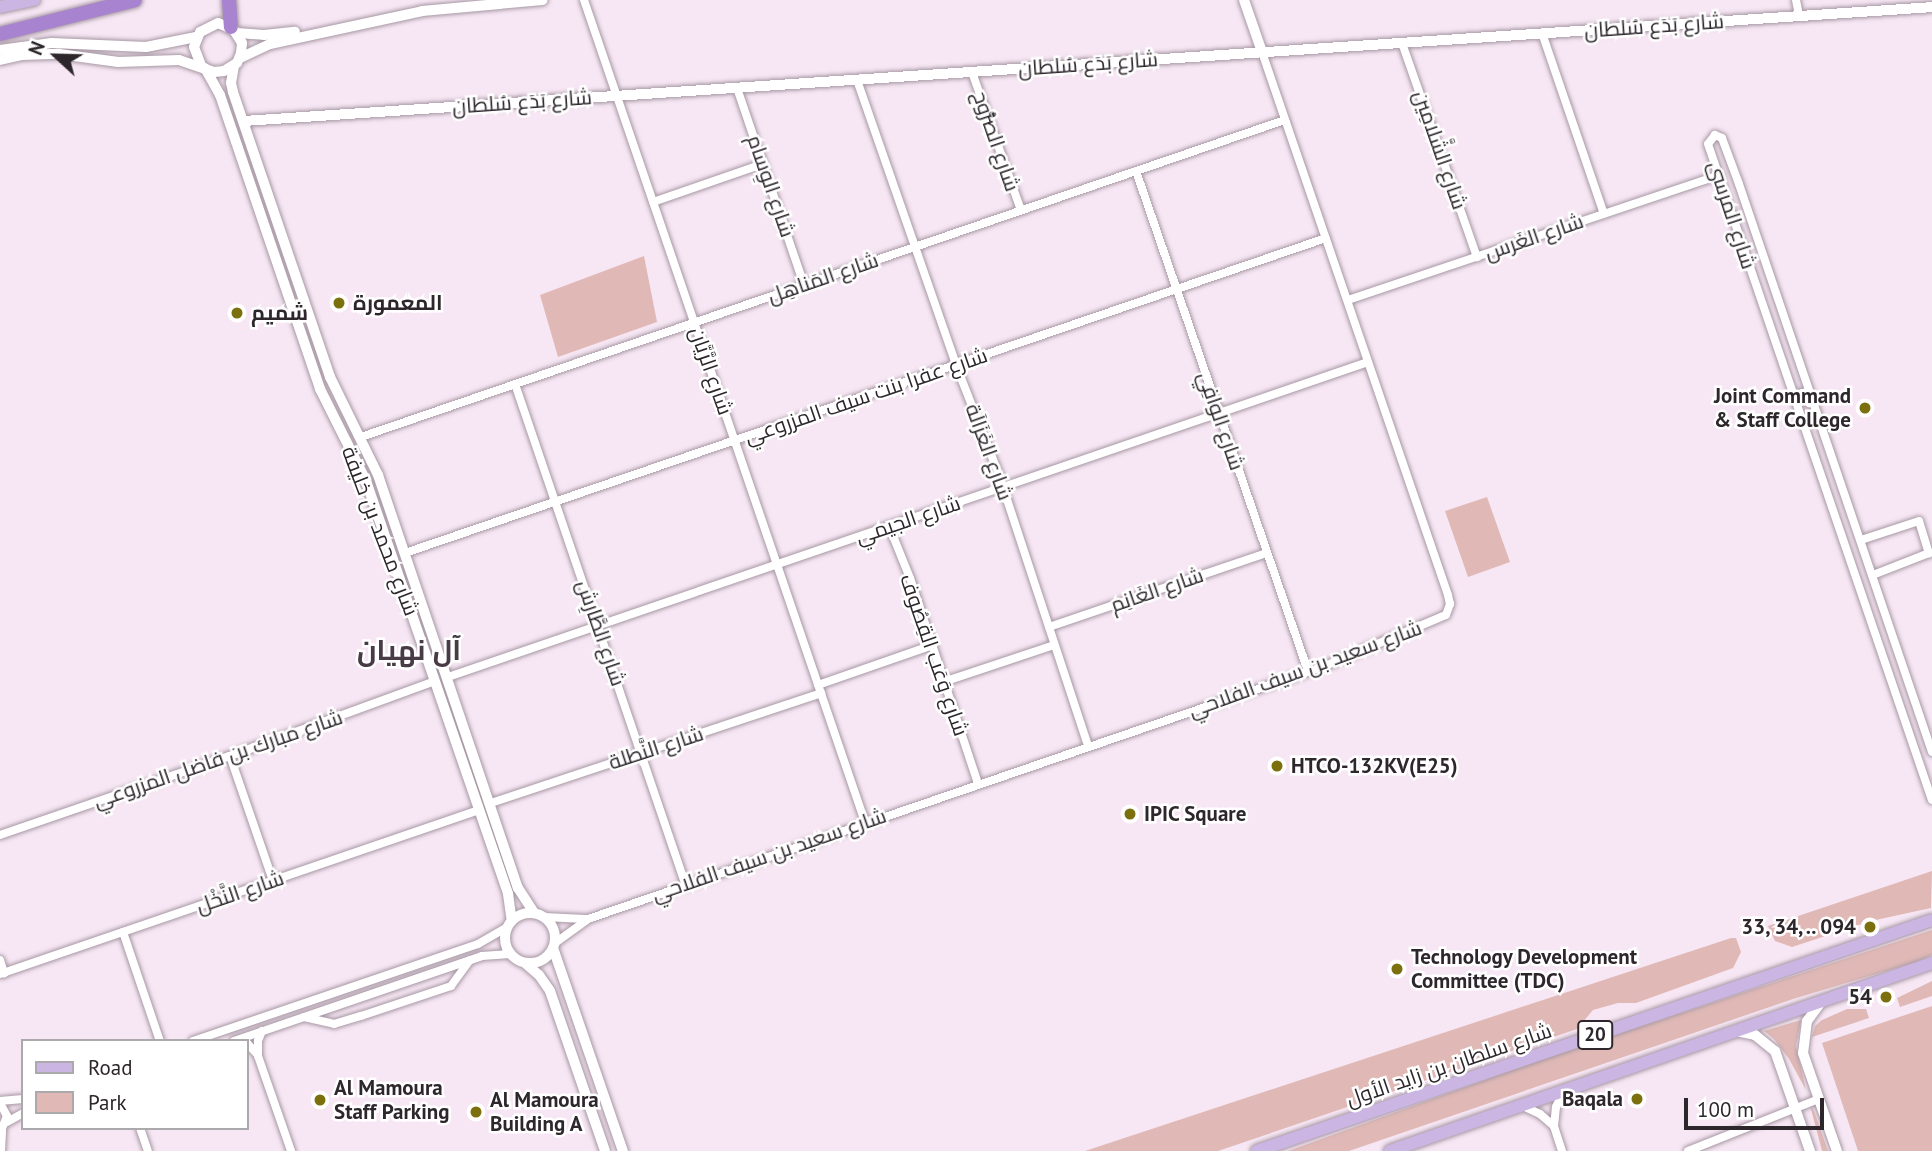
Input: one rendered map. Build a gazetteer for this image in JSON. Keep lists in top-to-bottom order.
{
  "streets": {
    "main road": [
      "شارع بَدَع سُلطان",
      "شارع محمد بن خليفة",
      "شارع سعيد بن سيف الفلاحي",
      "20",
      "شارع سلطان بن زايد الأول"
    ],
    "street": [
      "شارع الصُّرُوح",
      "شارع الشَّلامِين",
      "شارع الوِسام",
      "شارع المرسى",
      "شارع الغَرس",
      "شارع المَناهِل",
      "شارع الرَّيَّان",
      "شارع عفرا بنت سيف المزروعي",
      "شارع الوافِي",
      "شارع الغَزَالَة",
      "شارع الجيمي",
      "شارع الغَانِم",
      "شارع الطَّارِش",
      "شارع وَعَب القِصُوف",
      "شارع النَّطلة",
      "شارع مبارك بن فاضل المزروعي",
      "شارع النَّخْل"
    ]
  },
  "crossings": [
    ["شارع بَدَع سُلطان", "شارع الصُّرُوح"],
    ["شارع بَدَع سُلطان", "شارع الشَّلامِين"],
    ["شارع بَدَع سُلطان", "شارع الوِسام"],
    ["شارع بَدَع سُلطان", "شارع الرَّيَّان"],
    ["شارع بَدَع سُلطان", "شارع الغَزَالَة"],
    ["شارع بَدَع سُلطان", "شارع محمد بن خليفة"],
    ["شارع بَدَع سُلطان", "شارع سعيد بن سيف الفلاحي"],
    ["شارع الصُّرُوح", "شارع المَناهِل"],
    ["شارع الشَّلامِين", "شارع الغَرس"],
    ["شارع الوِسام", "شارع المَناهِل"],
    ["شارع المرسى", "شارع الغَرس"],
    ["شارع الغَرس", "شارع سعيد بن سيف الفلاحي"],
    ["شارع المَناهِل", "شارع الرَّيَّان"],
    ["شارع المَناهِل", "شارع الوافِي"],
    ["شارع المَناهِل", "شارع الغَزَالَة"],
    ["شارع المَناهِل", "شارع محمد بن خليفة"],
    ["شارع المَناهِل", "شارع الطَّارِش"],
    ["شارع المَناهِل", "شارع سعيد بن سيف الفلاحي"],
    ["شارع الرَّيَّان", "شارع عفرا بنت سيف المزروعي"],
    ["شارع الرَّيَّان", "شارع الجيمي"],
    ["شارع الرَّيَّان", "شارع سعيد بن سيف الفلاحي"],
    ["شارع الرَّيَّان", "شارع النَّطلة"],
    ["شارع عفرا بنت سيف المزروعي", "شارع الوافِي"],
    ["شارع عفرا بنت سيف المزروعي", "شارع الغَزَالَة"],
    ["شارع عفرا بنت سيف المزروعي", "شارع محمد بن خليفة"],
    ["شارع عفرا بنت سيف المزروعي", "شارع الطَّارِش"],
    ["شارع عفرا بنت سيف المزروعي", "شارع سعيد بن سيف الفلاحي"],
    ["شارع الوافِي", "شارع الجيمي"],
    ["شارع الوافِي", "شارع الغَانِم"],
    ["شارع الوافِي", "شارع سعيد بن سيف الفلاحي"],
    ["شارع الغَزَالَة", "شارع الجيمي"],
    ["شارع الغَزَالَة", "شارع الغَانِم"],
    ["شارع الغَزَالَة", "شارع سعيد بن سيف الفلاحي"],
    ["شارع الجيمي", "شارع محمد بن خليفة"],
    ["شارع الجيمي", "شارع الطَّارِش"],
    ["شارع الجيمي", "شارع وَعَب القِصُوف"],
    ["شارع الجيمي", "شارع سعيد بن سيف الفلاحي"],
    ["شارع محمد بن خليفة", "شارع سعيد بن سيف الفلاحي"],
    ["شارع محمد بن خليفة", "شارع النَّطلة"],
    ["شارع محمد بن خليفة", "شارع مبارك بن فاضل المزروعي"],
    ["شارع محمد بن خليفة", "شارع النَّخْل"],
    ["شارع الطَّارِش", "شارع سعيد بن سيف الفلاحي"],
    ["شارع الطَّارِش", "شارع النَّطلة"],
    ["شارع وَعَب القِصُوف", "شارع سعيد بن سيف الفلاحي"],
    ["شارع وَعَب القِصُوف", "شارع النَّطلة"]
  ],
  "districts": ["آل نهيان"],
  "places": [
    "المعمورة",
    "شميم",
    "Joint Command & Staff College",
    "HTCO-132KV(E25)",
    "IPIC Square",
    "33, 34, .. 094",
    "Technology Development Committee (TDC)",
    "54",
    "Baqala",
    "Al Mamoura Staff Parking",
    "Al Mamoura Building A"
  ],
  "legend": ["Road", "Park"],
  "scale_bar": "100 m",
  "north": "left"
}
